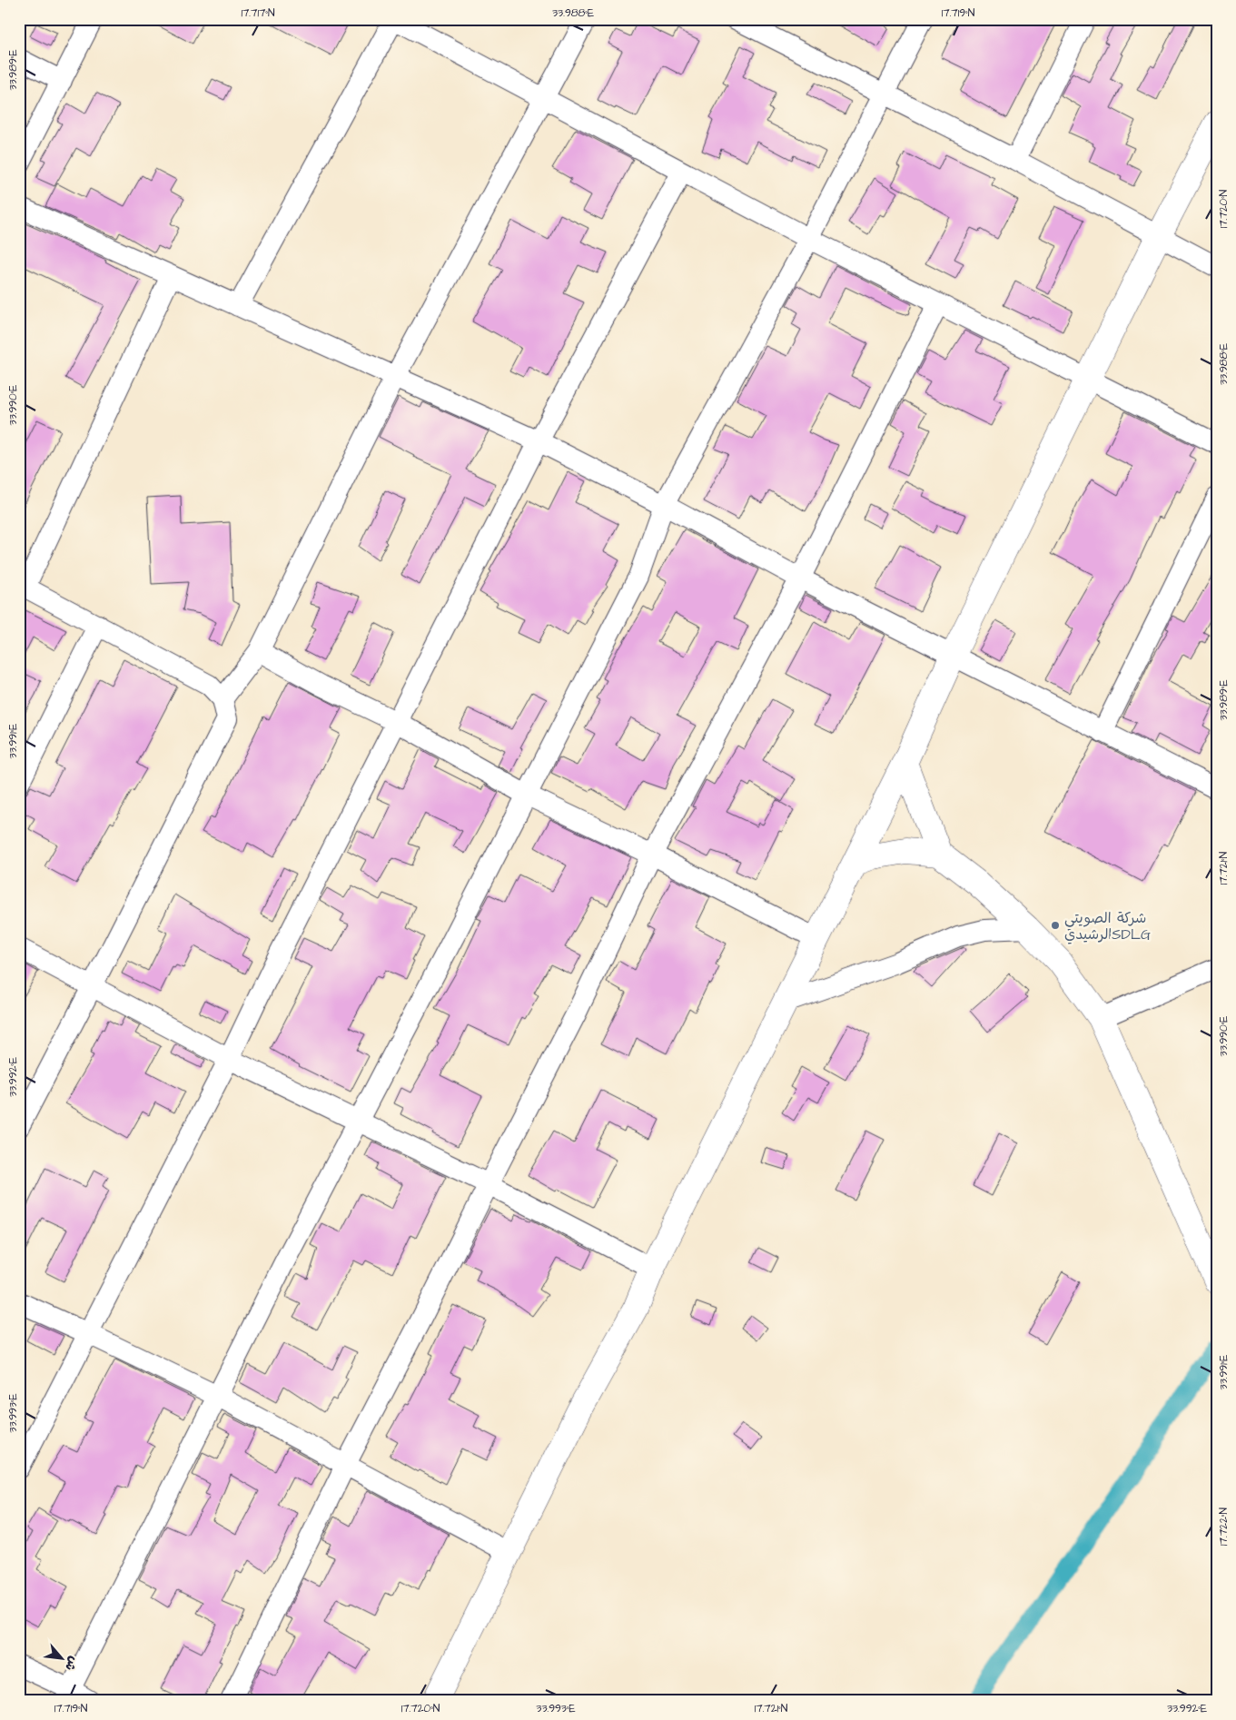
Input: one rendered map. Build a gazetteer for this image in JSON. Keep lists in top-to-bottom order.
{
  "places": ["شركة الصويتي الرشيديSDLG"],
  "north": "bottom right",
  "coordinates": [
    "17.717°N",
    "33.988°E",
    "17.719°N",
    "33.989°E",
    "17.720°N",
    "33.990°E",
    "33.991°E",
    "17.721°N",
    "33.992°E",
    "33.993°E",
    "17.722°N"
  ]
}
